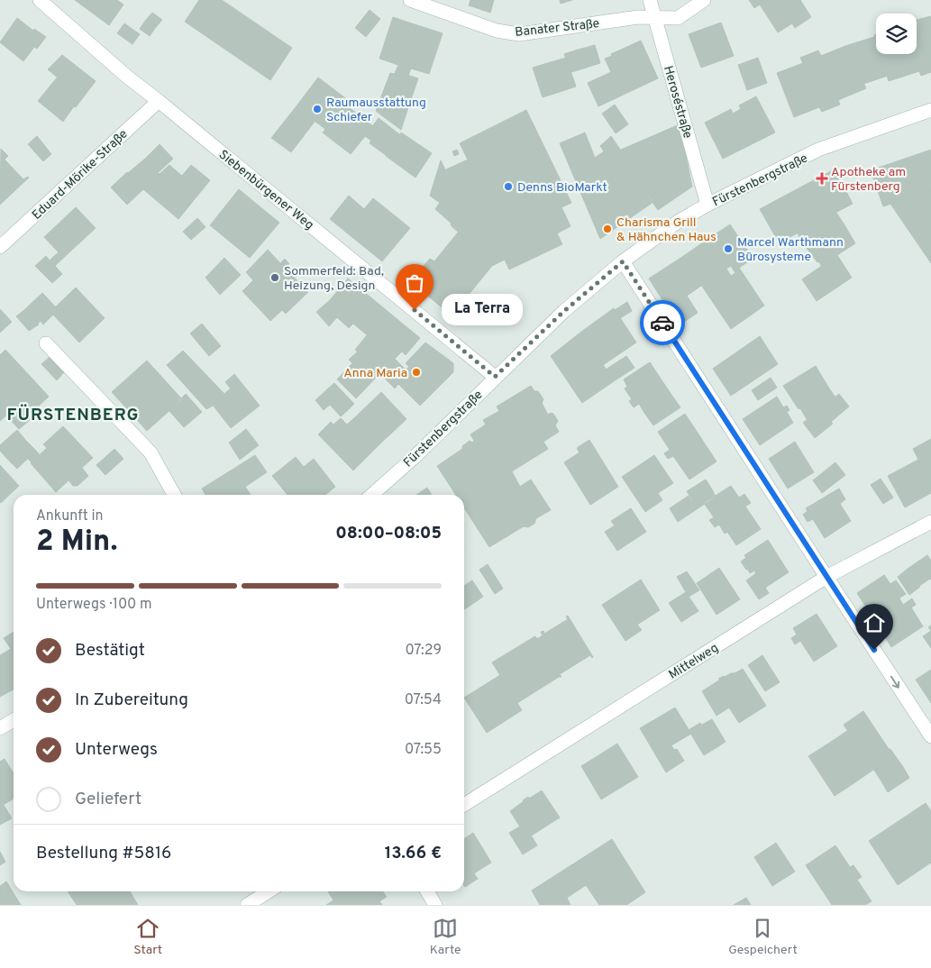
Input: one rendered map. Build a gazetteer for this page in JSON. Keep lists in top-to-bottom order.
{
  "streets": {
    "street": [
      "Banater Straße",
      "Heroséstraße",
      "Eduard-Mörike-Straße",
      "Fürstenbergstraße",
      "Siebenbürgener Weg",
      "Mittelweg"
    ]
  },
  "crossings": [
    ["Banater Straße", "Heroséstraße"],
    ["Heroséstraße", "Fürstenbergstraße"],
    ["Eduard-Mörike-Straße", "Siebenbürgener Weg"],
    ["Fürstenbergstraße", "Siebenbürgener Weg"]
  ],
  "districts": ["FÜRSTENBERG"],
  "places": {
    "other": [
      "Raumausstattung Schiefer",
      "Denns BioMarkt",
      "Charisma Grill & Hähnchen Haus",
      "Marcel Warthmann Bürosysteme",
      "Sommerfeld: Bad, Heizung, Design",
      "La Terra",
      "Anna Maria"
    ],
    "health": ["Apotheke am Fürstenberg"]
  },
  "page": {
    "bubble": "La Terra",
    "heading": ["2 Min.", "Ankunft in", "08:00–08:05"],
    "panel": ["Bestellung #5816", "13.66 €"],
    "bar": "Unterwegs · 100 m",
    "list": [
      ["Bestätigt", "07:29"],
      ["In Zubereitung", "07:54"],
      ["Unterwegs", "07:55"],
      "Geliefert"
    ],
    "tabs": ["Start", "Karte", "Gespeichert"]
  }
}
